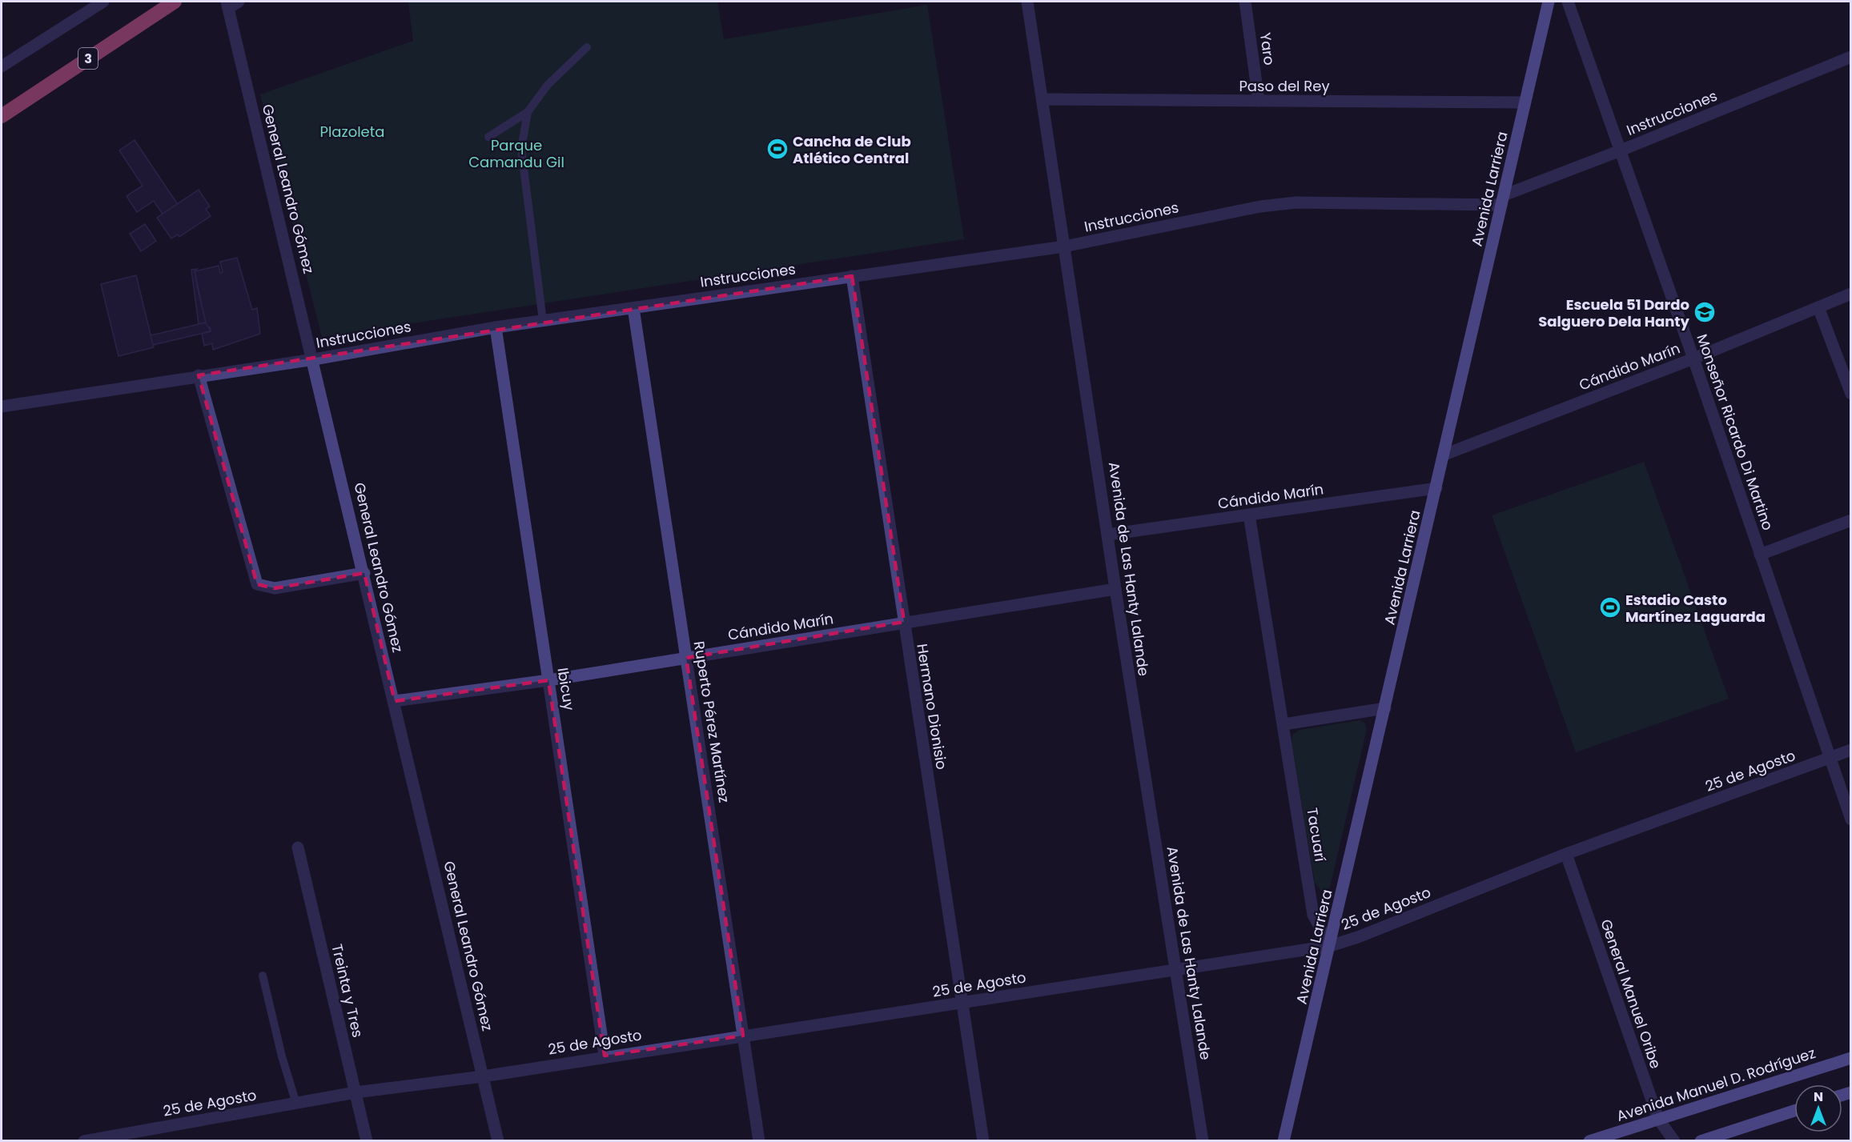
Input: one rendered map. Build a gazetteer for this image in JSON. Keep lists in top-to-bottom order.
{
  "streets": {
    "highway": ["3"],
    "street": [
      "Yaro",
      "Paso del Rey",
      "Instrucciones",
      "General Leandro Gómez",
      "Avenida Larriera",
      "Cándido Marín",
      "Monseñor Ricardo Di Martino",
      "Avenida de Las Hanty Lalande",
      "Ibicuy",
      "Hermano Dionisio",
      "Ruperto Pérez Martínez",
      "25 de Agosto",
      "Tacuarí",
      "Treinta y Tres",
      "General Manuel Oribe",
      "Avenida Manuel D. Rodríguez"
    ]
  },
  "crossings": [
    ["Yaro", "Paso del Rey"],
    ["Paso del Rey", "Avenida Larriera"],
    ["Paso del Rey", "Avenida de Las Hanty Lalande"],
    ["Instrucciones", "General Leandro Gómez"],
    ["Instrucciones", "Avenida Larriera"],
    ["Instrucciones", "Monseñor Ricardo Di Martino"],
    ["Instrucciones", "Avenida de Las Hanty Lalande"],
    ["Instrucciones", "Ibicuy"],
    ["Instrucciones", "Hermano Dionisio"],
    ["Instrucciones", "Ruperto Pérez Martínez"],
    ["General Leandro Gómez", "Cándido Marín"],
    ["General Leandro Gómez", "25 de Agosto"],
    ["Avenida Larriera", "Cándido Marín"],
    ["Avenida Larriera", "25 de Agosto"],
    ["Avenida Larriera", "Tacuarí"],
    ["Cándido Marín", "Monseñor Ricardo Di Martino"],
    ["Cándido Marín", "Avenida de Las Hanty Lalande"],
    ["Cándido Marín", "Ibicuy"],
    ["Cándido Marín", "Hermano Dionisio"],
    ["Cándido Marín", "Ruperto Pérez Martínez"],
    ["Cándido Marín", "Tacuarí"],
    ["Monseñor Ricardo Di Martino", "25 de Agosto"],
    ["Avenida de Las Hanty Lalande", "25 de Agosto"],
    ["Ibicuy", "25 de Agosto"],
    ["Hermano Dionisio", "25 de Agosto"],
    ["Ruperto Pérez Martínez", "25 de Agosto"],
    ["25 de Agosto", "Tacuarí"],
    ["25 de Agosto", "Treinta y Tres"],
    ["25 de Agosto", "General Manuel Oribe"],
    ["General Manuel Oribe", "Avenida Manuel D. Rodríguez"]
  ],
  "parks": ["Plazoleta", "Parque Camandu Gil"],
  "places": {
    "sports": ["Cancha de Club Atlético Central", "Estadio Casto Martínez Laguarda"],
    "school or university": ["Escuela 51 Dardo Salguero Dela Hanty"]
  },
  "north": "top"
}
